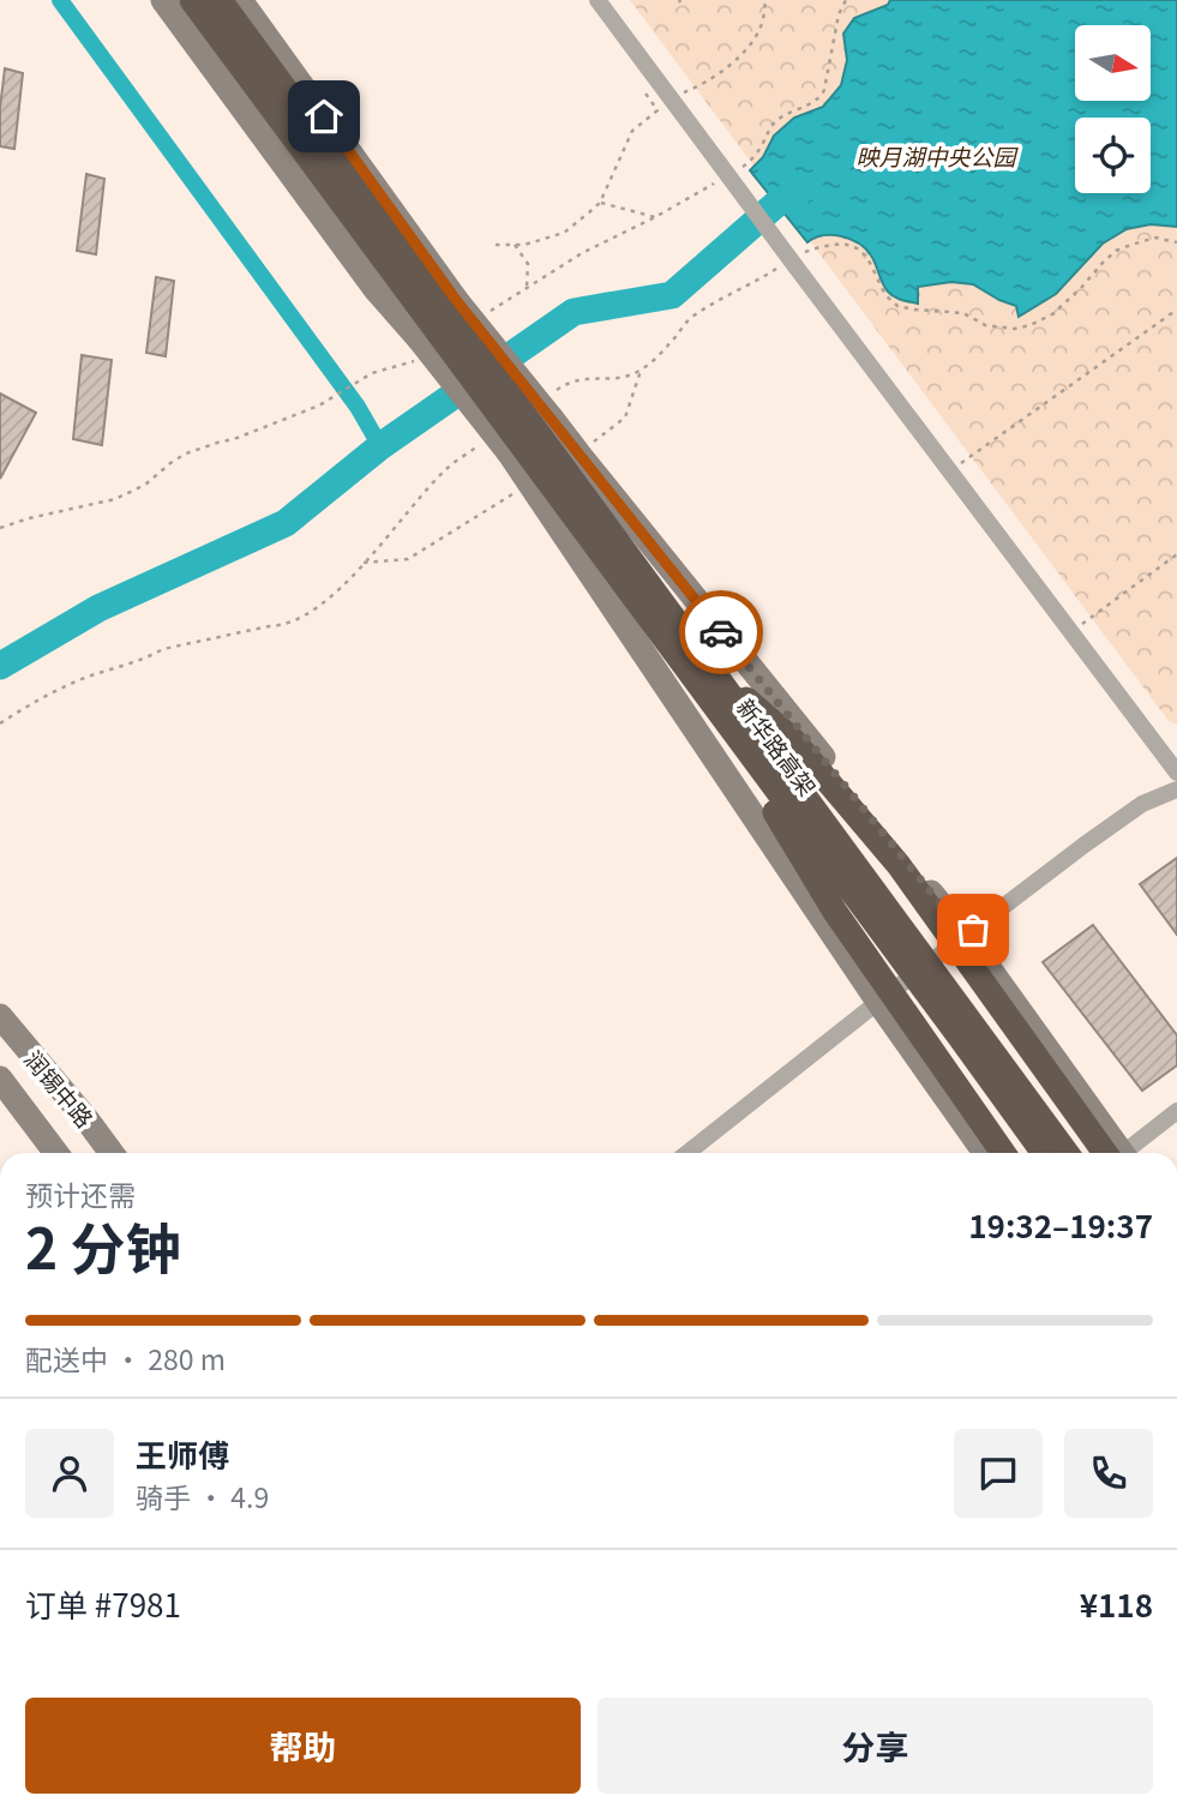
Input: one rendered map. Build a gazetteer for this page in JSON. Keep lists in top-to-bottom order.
{
  "streets": {
    "highway": ["新华路高架"],
    "main road": ["润锡中路"]
  },
  "parks": ["映月湖中央公园"],
  "north": "right",
  "page": {
    "heading": ["2 分钟", "预计还需", "19:32–19:37"],
    "panel": [
      "王师傅",
      "骑手 · 4.9",
      "订单 #7981",
      "¥118"
    ],
    "bar": "配送中 · 280 m",
    "buttons": ["帮助", "分享"]
  }
}
